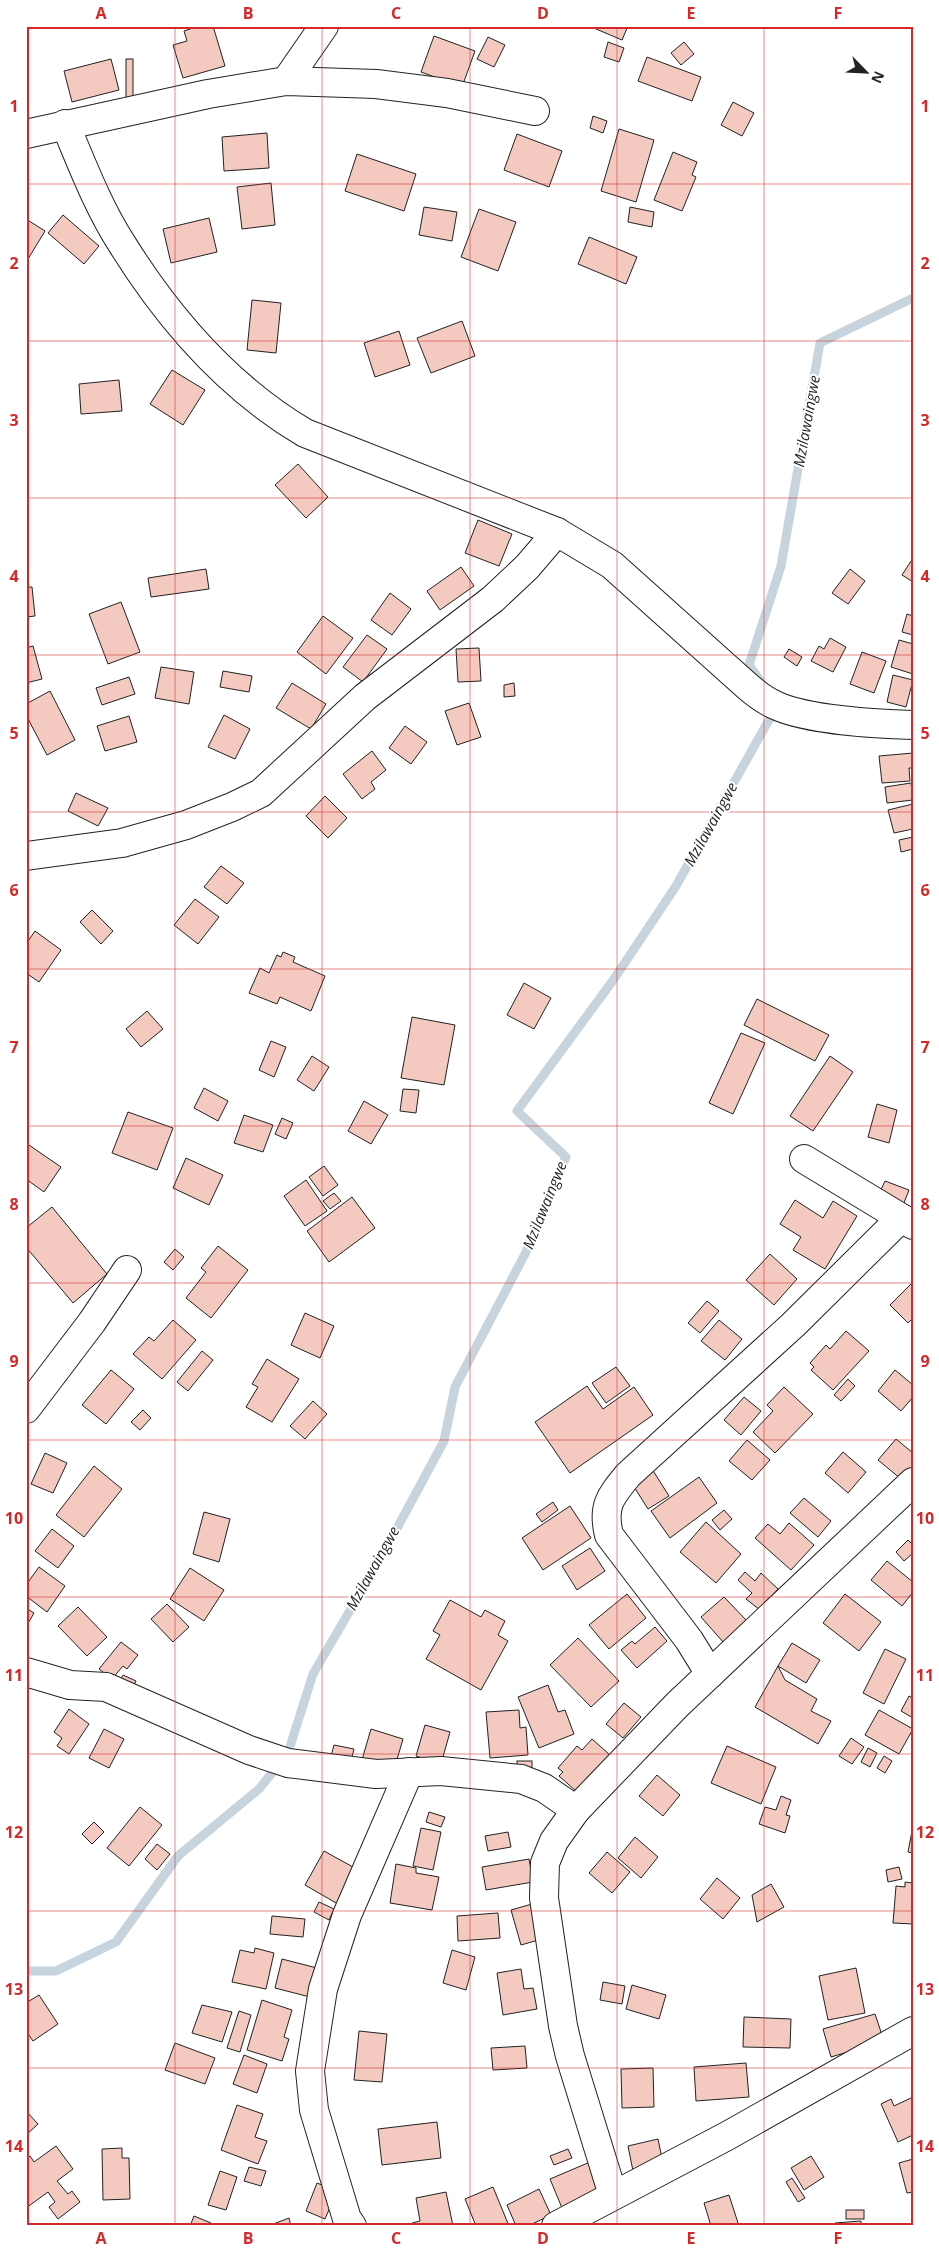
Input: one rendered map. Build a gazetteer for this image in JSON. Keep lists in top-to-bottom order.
{
  "water": ["Mzilawaingwe"],
  "north": "bottom right",
  "grid": {
    "columns": [
      "A",
      "B",
      "C",
      "D",
      "E",
      "F"
    ],
    "rows": [
      "1",
      "2",
      "3",
      "4",
      "5",
      "6",
      "7",
      "8",
      "9",
      "10",
      "11",
      "12",
      "13",
      "14"
    ]
  }
}
